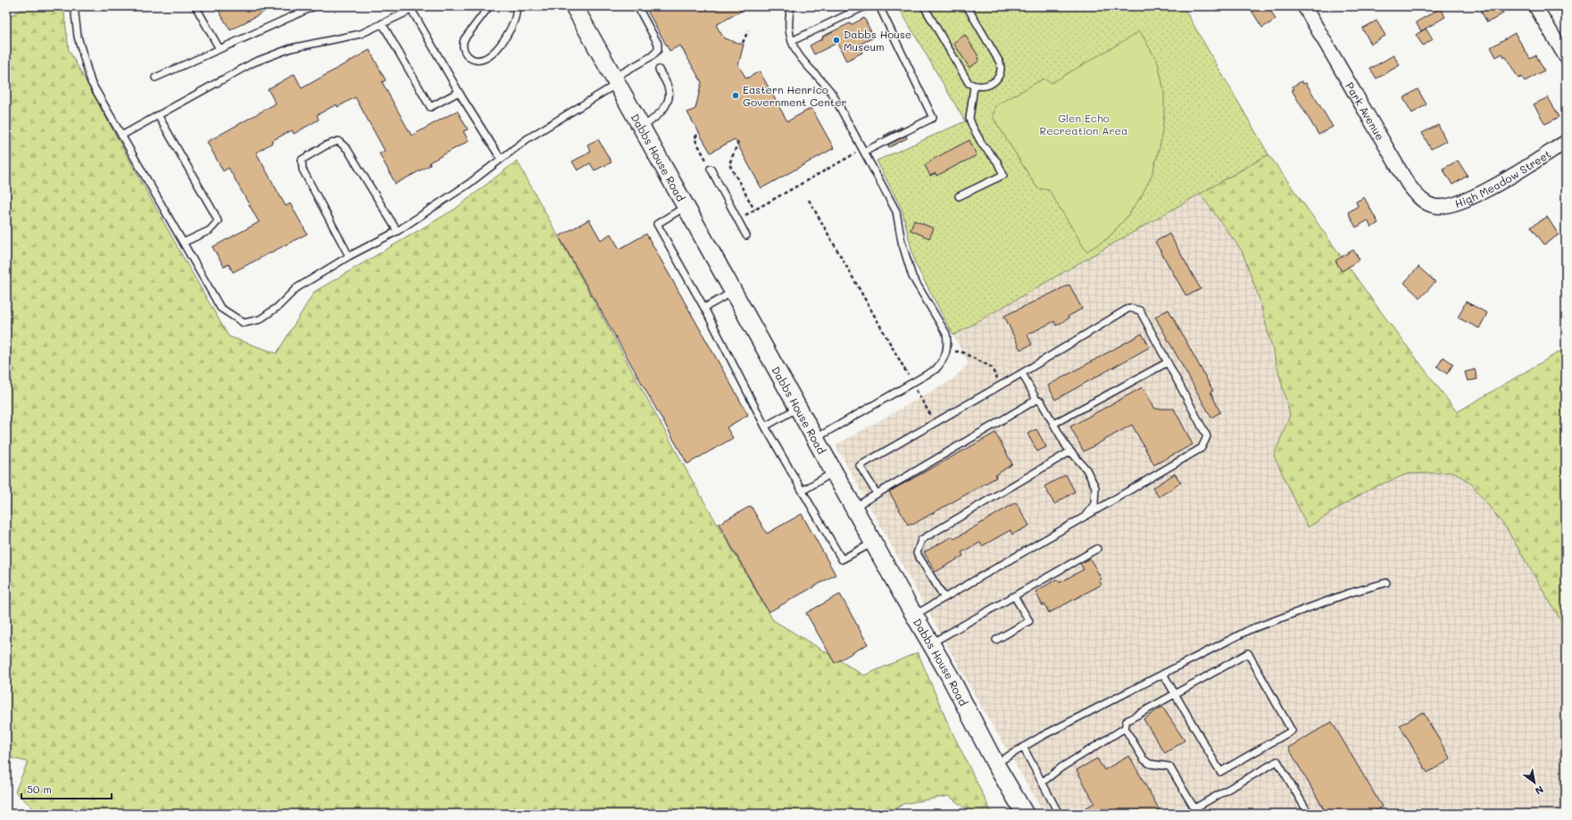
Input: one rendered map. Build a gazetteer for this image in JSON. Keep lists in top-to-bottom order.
{
  "streets": {
    "street": ["Park Avenue", "Dabbs House Road", "High Meadow Street"]
  },
  "crossings": [
    ["Park Avenue", "High Meadow Street"]
  ],
  "parks": ["Glen Echo Recreation Area"],
  "places": ["Dabbs House Museum", "Eastern Henrico Government Center"],
  "scale_bar": "50 m",
  "north": "bottom right"
}
